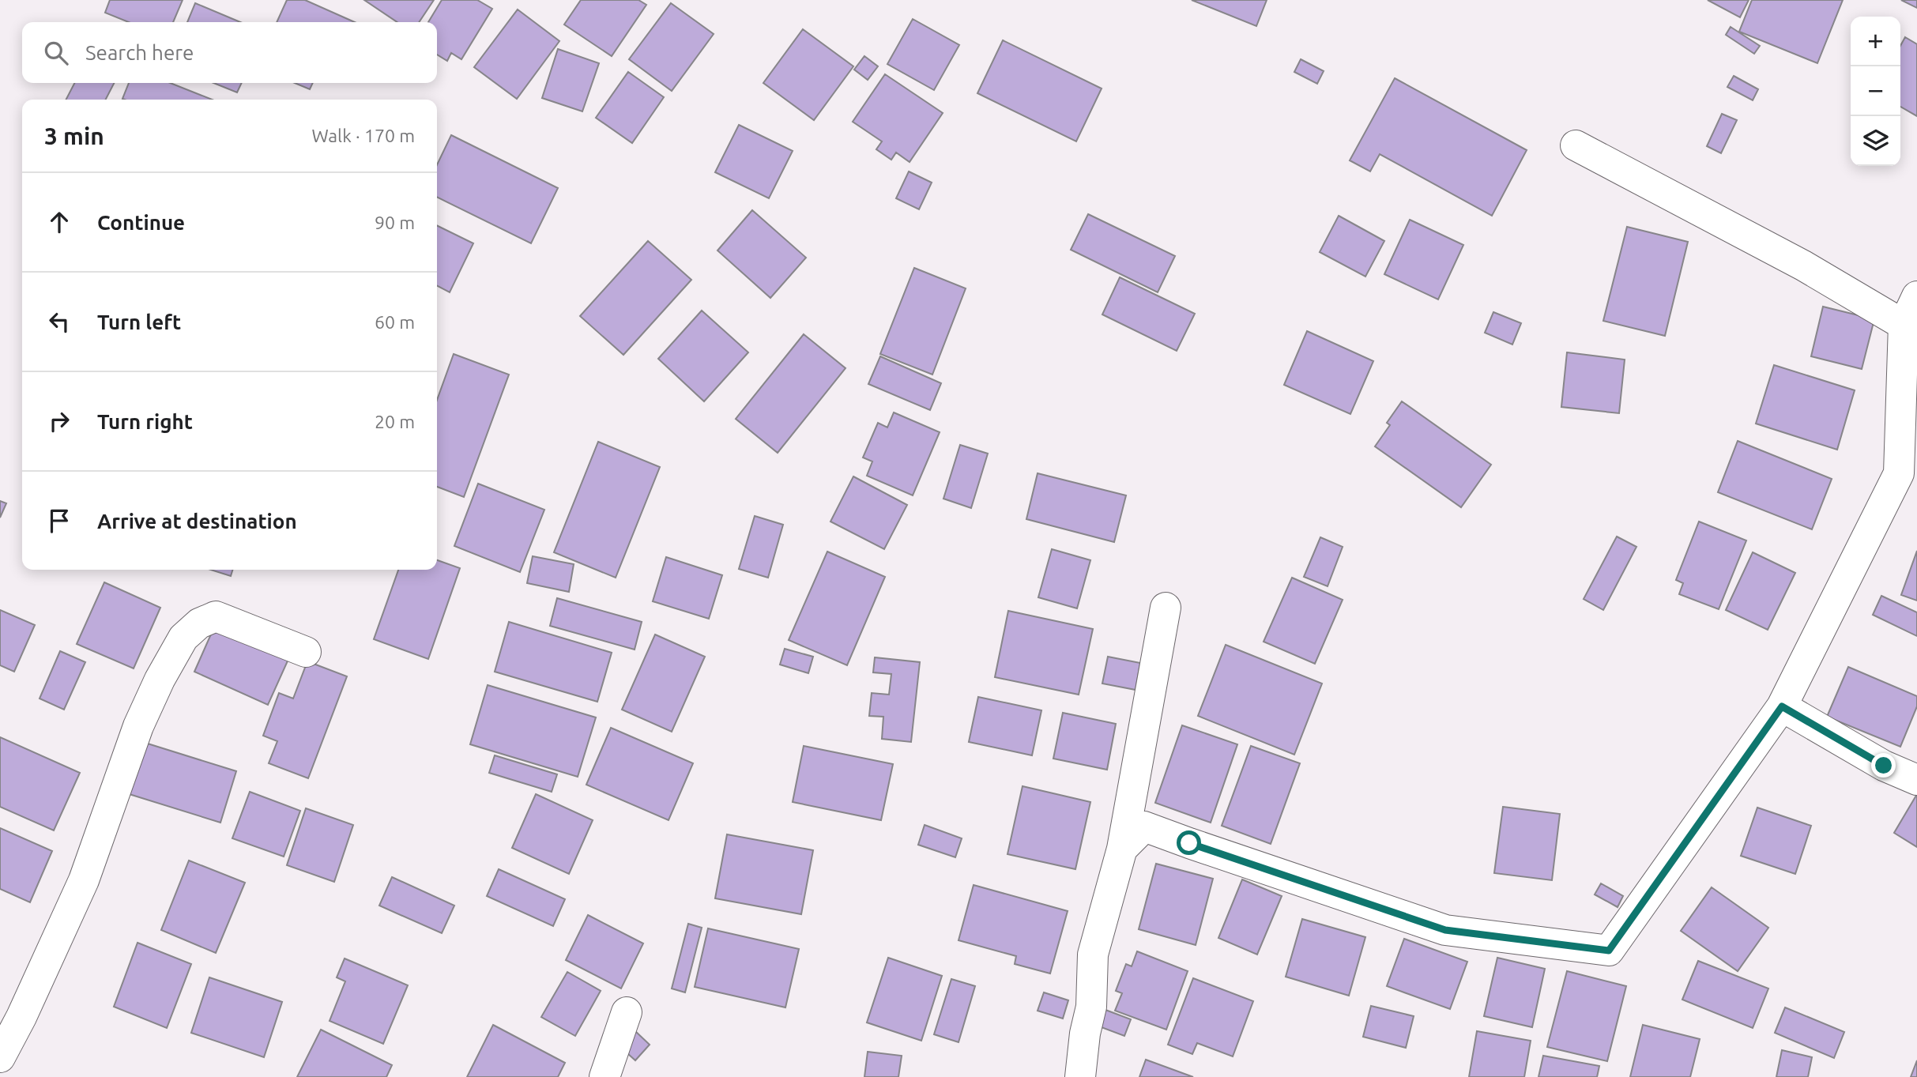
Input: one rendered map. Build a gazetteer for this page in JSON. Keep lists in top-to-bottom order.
{
  "page": {
    "map_buttons": ["+", "−"],
    "search": "Search here",
    "heading": ["3 min", "Walk · 170 m"],
    "list": [
      ["Continue", "90 m"],
      ["Turn left", "60 m"],
      ["Turn right", "20 m"],
      "Arrive at destination"
    ]
  }
}
